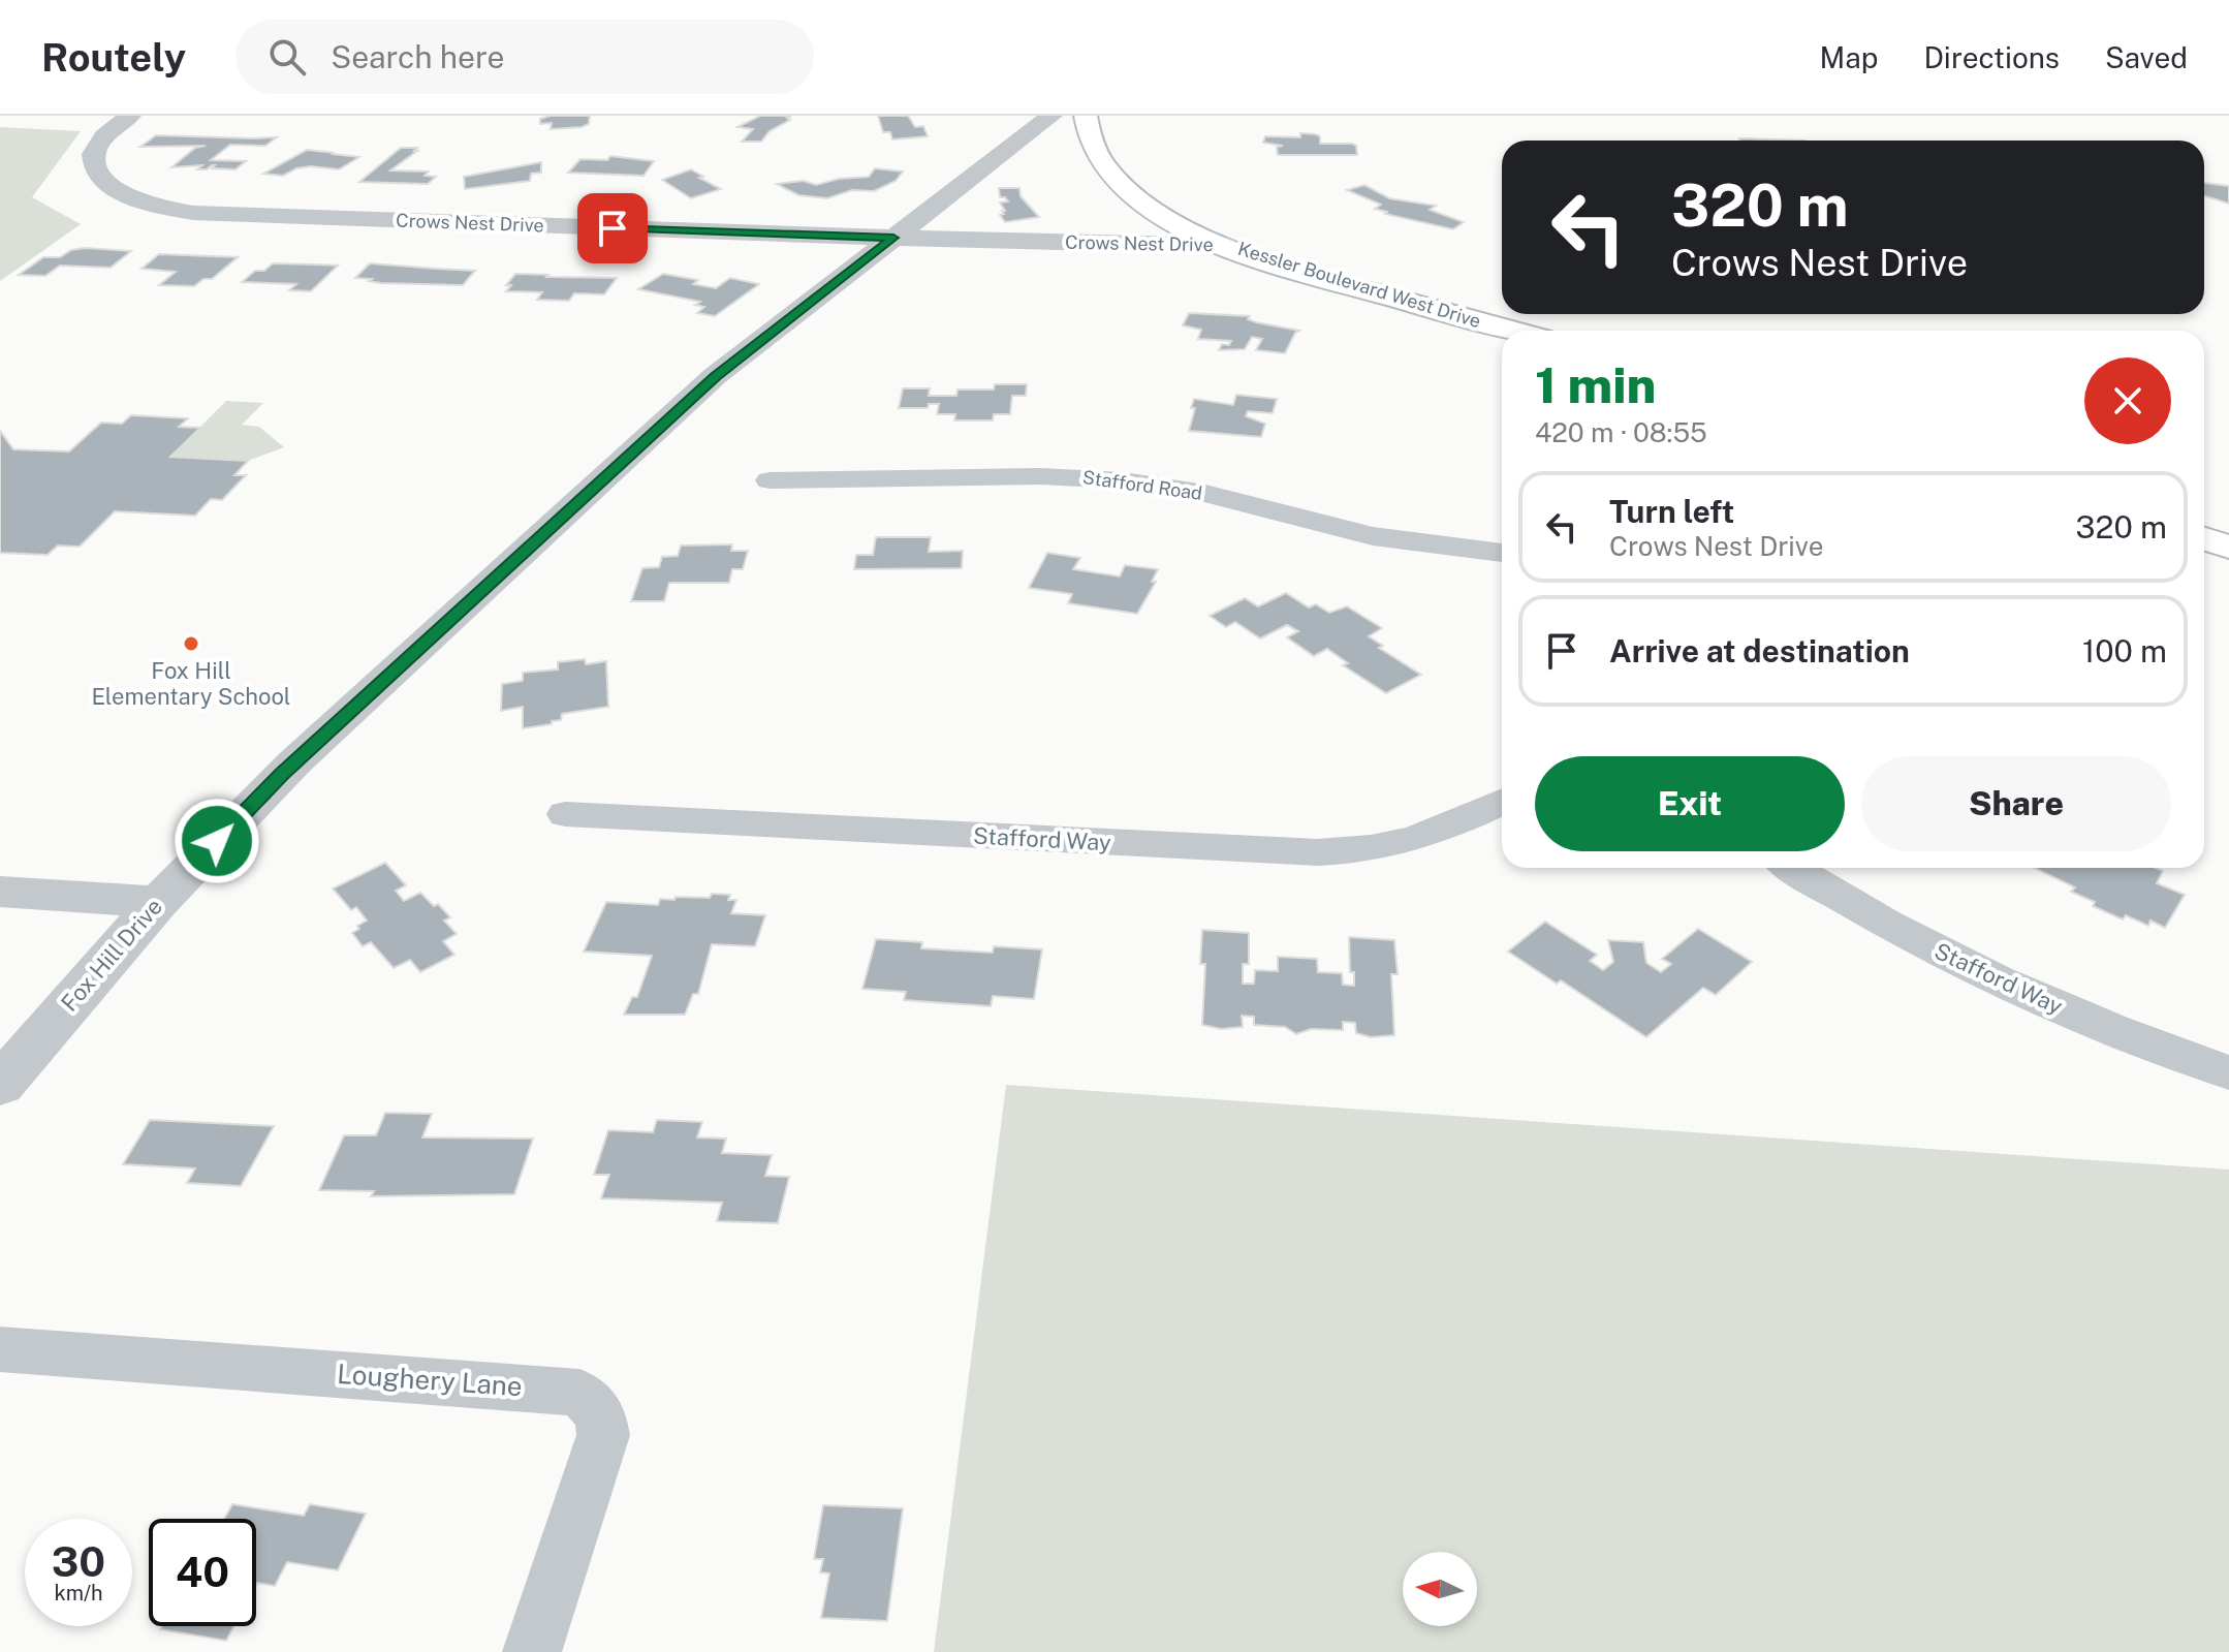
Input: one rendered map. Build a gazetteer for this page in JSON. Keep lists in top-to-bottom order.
{
  "streets": {
    "main road": ["Kessler Boulevard West Drive"],
    "street": [
      "Crows Nest Drive",
      "Stafford Road",
      "Stafford Way",
      "Fox Hill Drive",
      "Loughery Lane"
    ]
  },
  "crossings": [
    ["Crows Nest Drive", "Kessler Boulevard West Drive"],
    ["Crows Nest Drive", "Fox Hill Drive"]
  ],
  "places": ["Fox Hill Elementary School"],
  "north": "left",
  "page": {
    "header": "Routely",
    "search": "Search here",
    "nav": ["Map", "Directions", "Saved"],
    "turn": ["320 m", "Crows Nest Drive"],
    "heading": ["1 min", "420 m · 08:55"],
    "list": [
      {
        "name": "Turn left",
        "note": "Crows Nest Drive",
        "value": "320 m"
      },
      {
        "name": "Arrive at destination",
        "value": "100 m"
      }
    ],
    "buttons": ["Exit", "Share"],
    "speed": "30 km/h",
    "limit": "40"
  }
}
